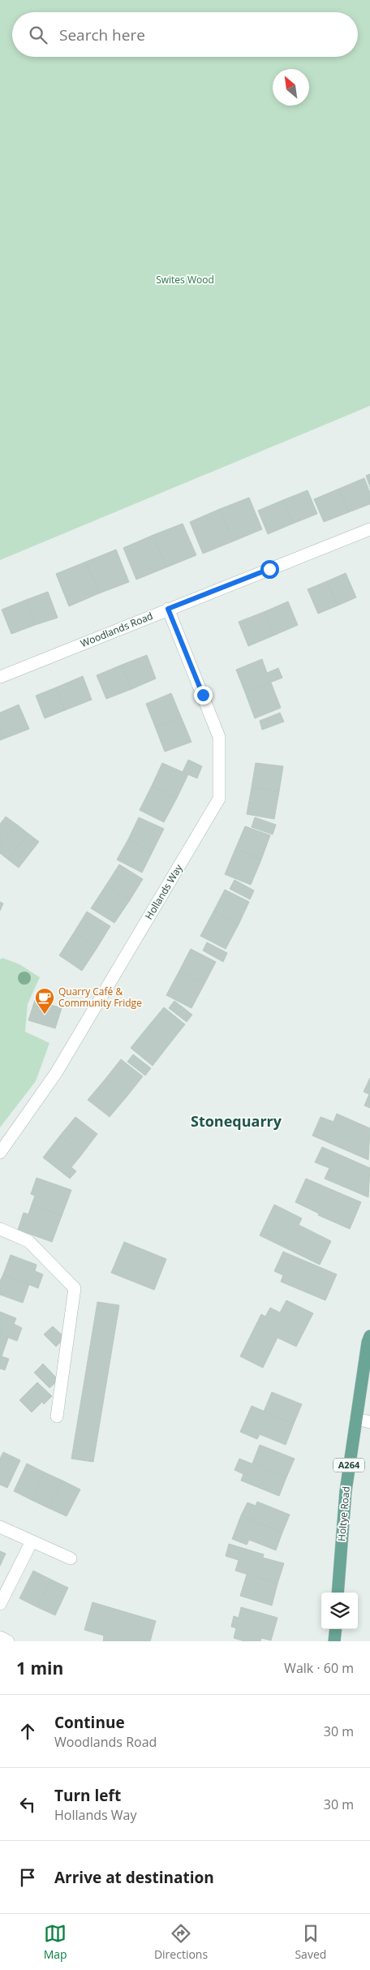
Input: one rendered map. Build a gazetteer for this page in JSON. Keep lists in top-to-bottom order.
{
  "streets": {
    "main road": ["A264", "Holtye Road"],
    "street": ["Woodlands Road", "Hollands Way"]
  },
  "crossings": [
    ["Woodlands Road", "Hollands Way"]
  ],
  "districts": ["Stonequarry"],
  "parks": ["Swites Wood"],
  "places": {
    "cafe": ["Quarry Café & Community Fridge"]
  },
  "north": "top left",
  "page": {
    "search": "Search here",
    "heading": ["1 min", "Walk · 60 m"],
    "list": [
      ["Continue", "Woodlands Road", "30 m"],
      ["Turn left", "Hollands Way", "30 m"],
      "Arrive at destination"
    ],
    "nav": ["Map", "Directions", "Saved"]
  }
}
